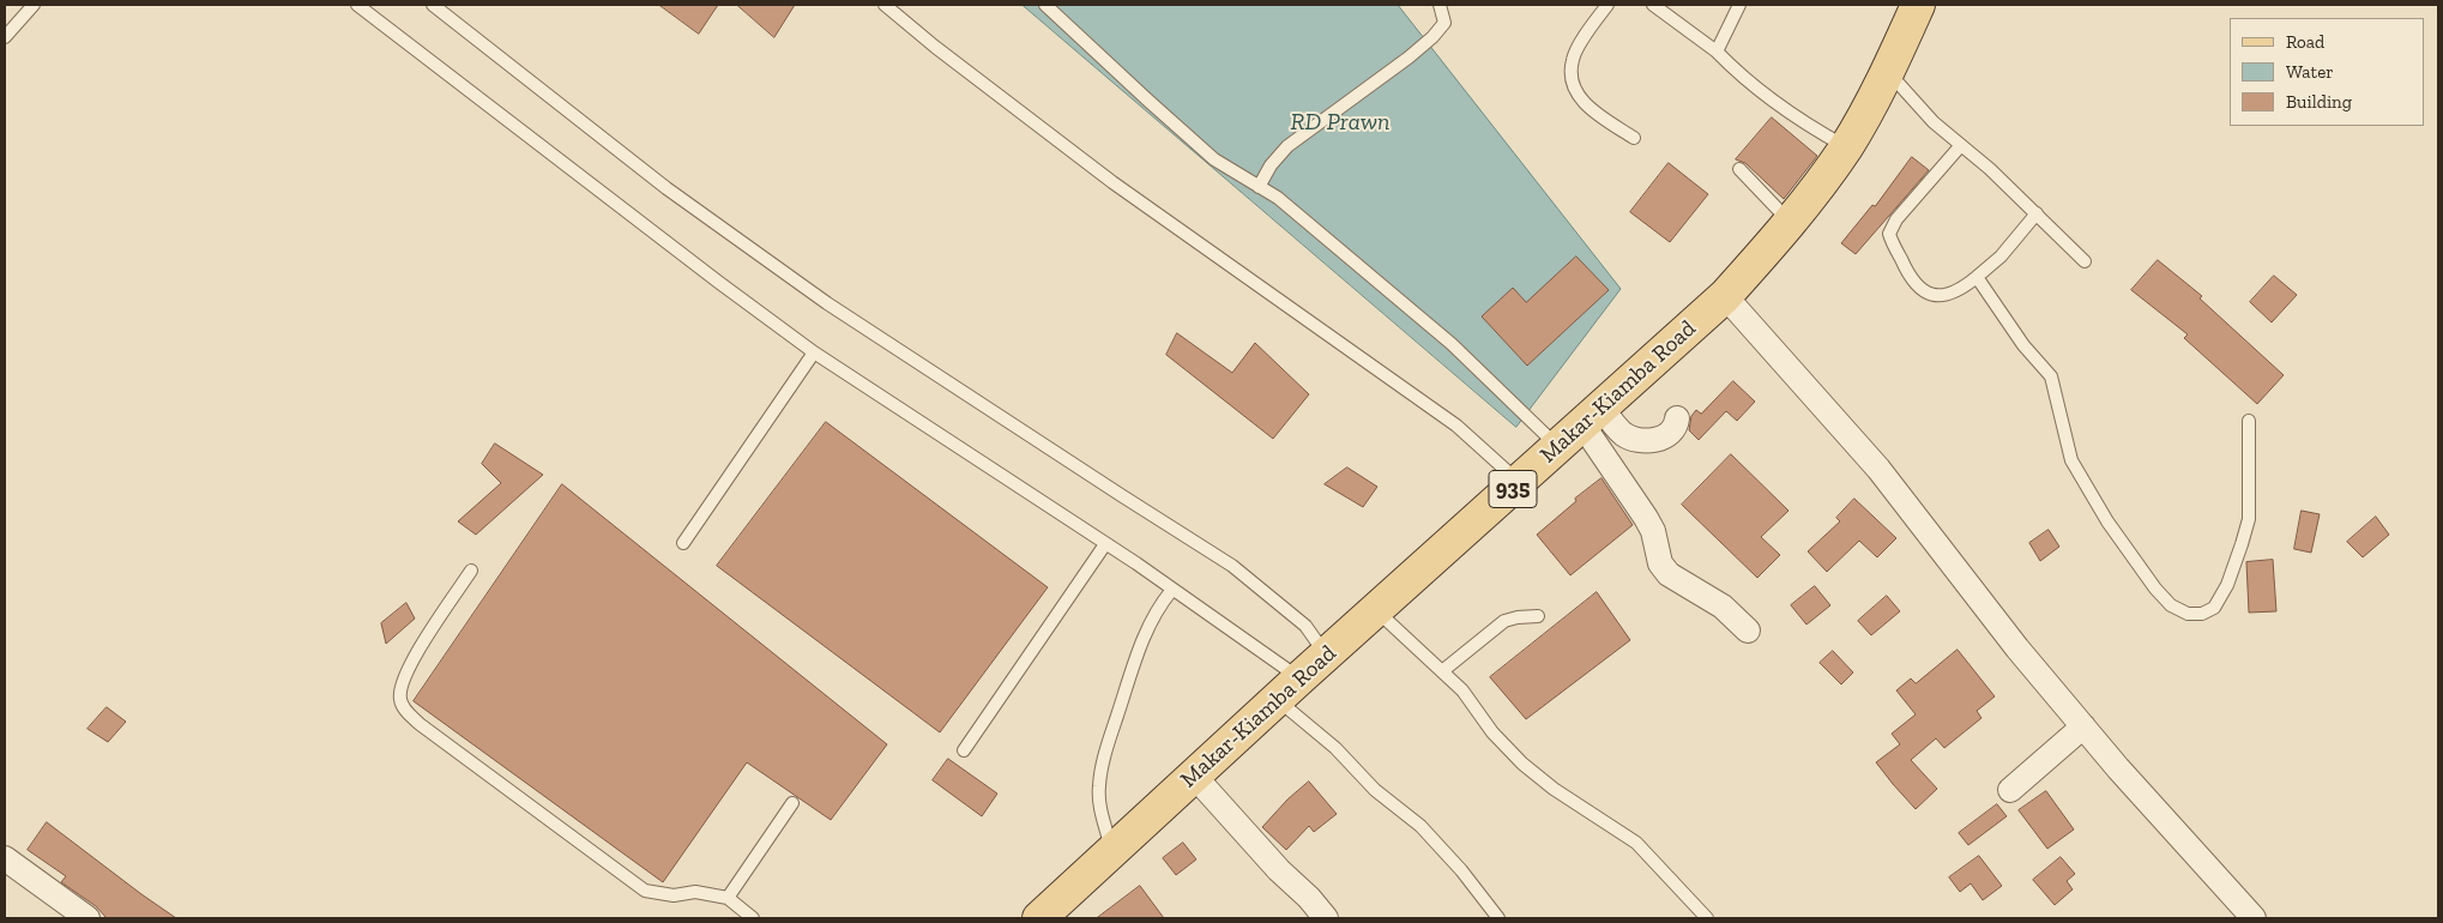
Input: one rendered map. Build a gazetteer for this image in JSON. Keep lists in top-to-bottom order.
{
  "streets": {
    "main road": ["Makar-Kiamba Road", "935"]
  },
  "water": ["RD Prawn"],
  "legend": ["Road", "Water", "Building"]
}
